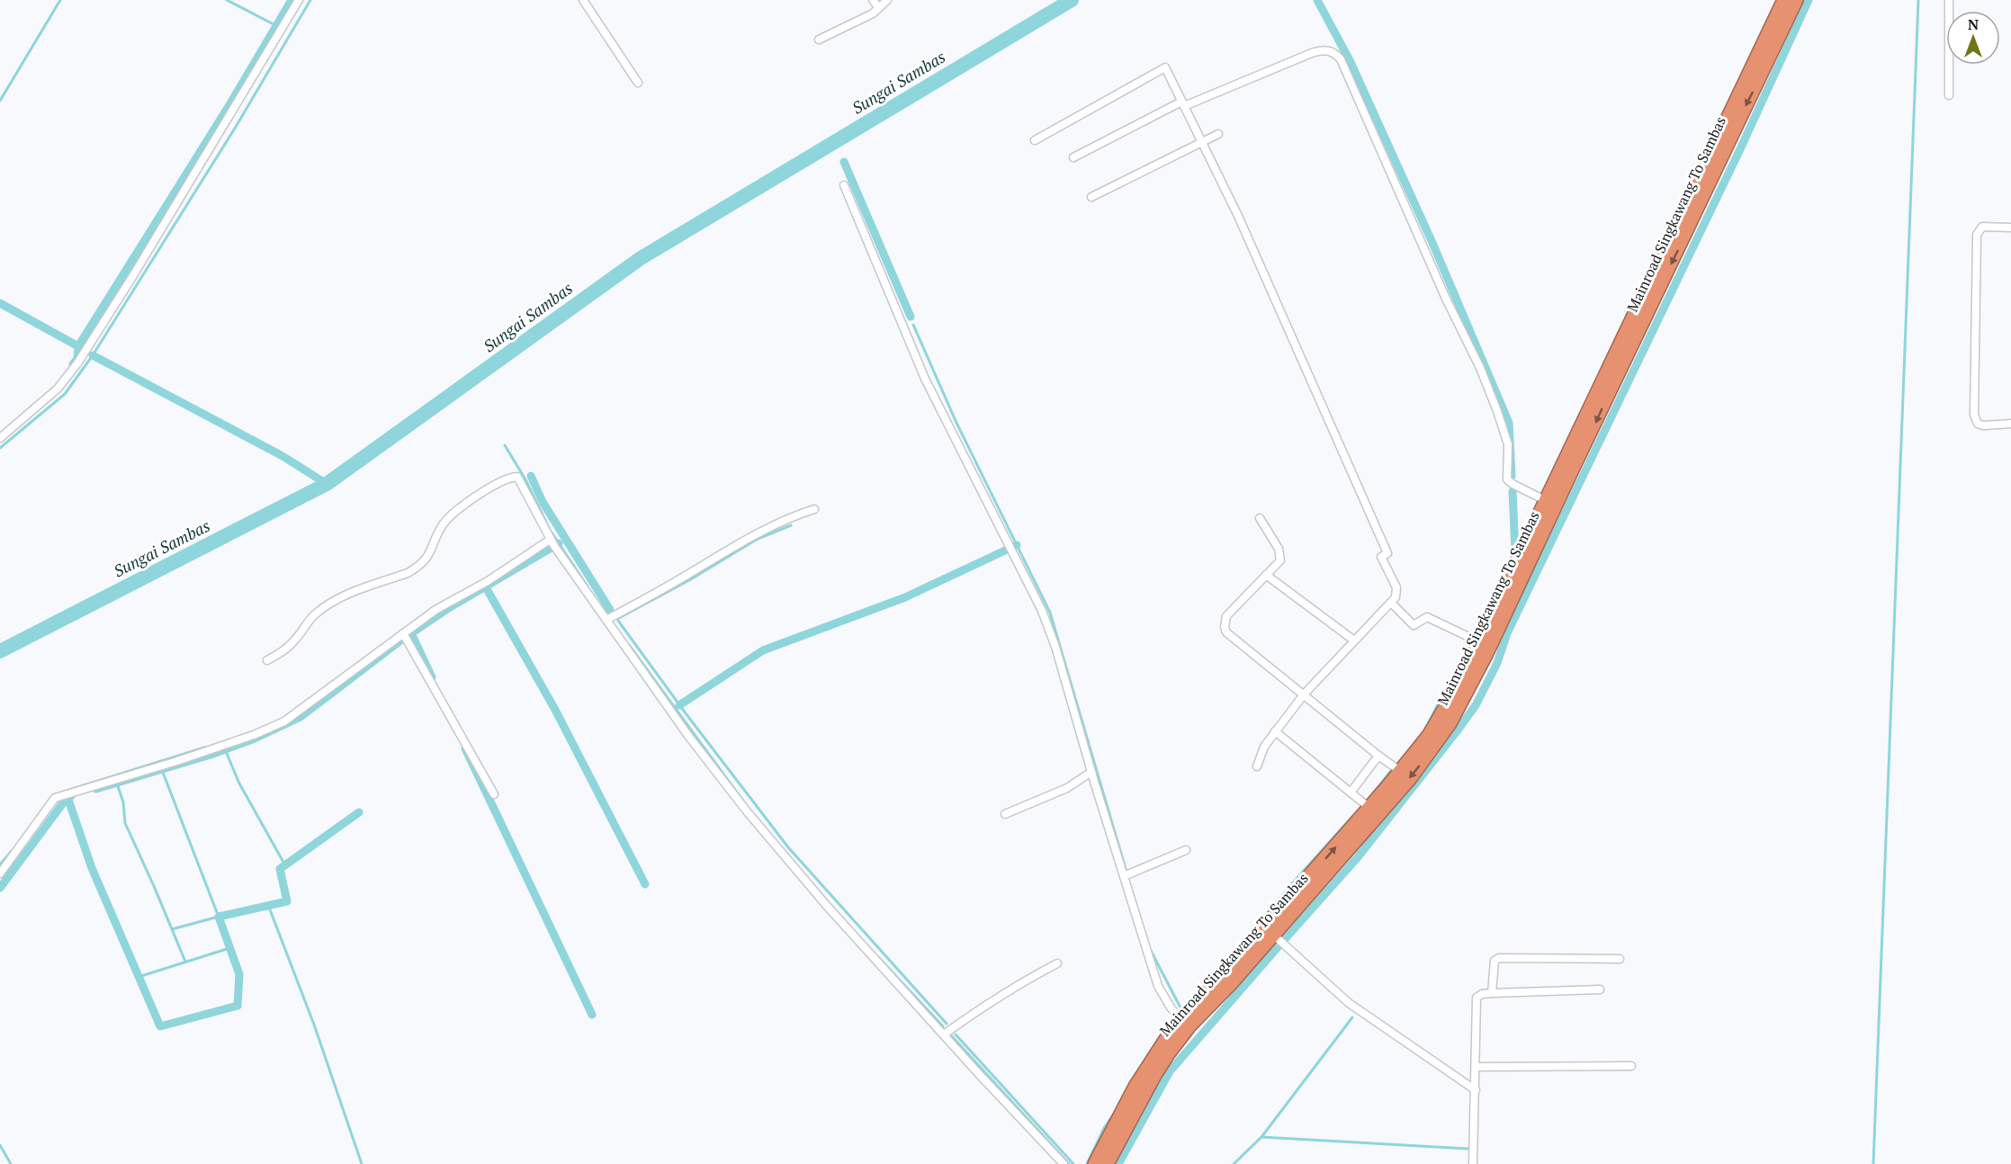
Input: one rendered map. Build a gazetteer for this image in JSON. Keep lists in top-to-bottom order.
{
  "streets": {
    "highway": ["Mainroad Singkawang To Sambas"]
  },
  "water": ["Sungai Sambas"],
  "north": "top"
}
